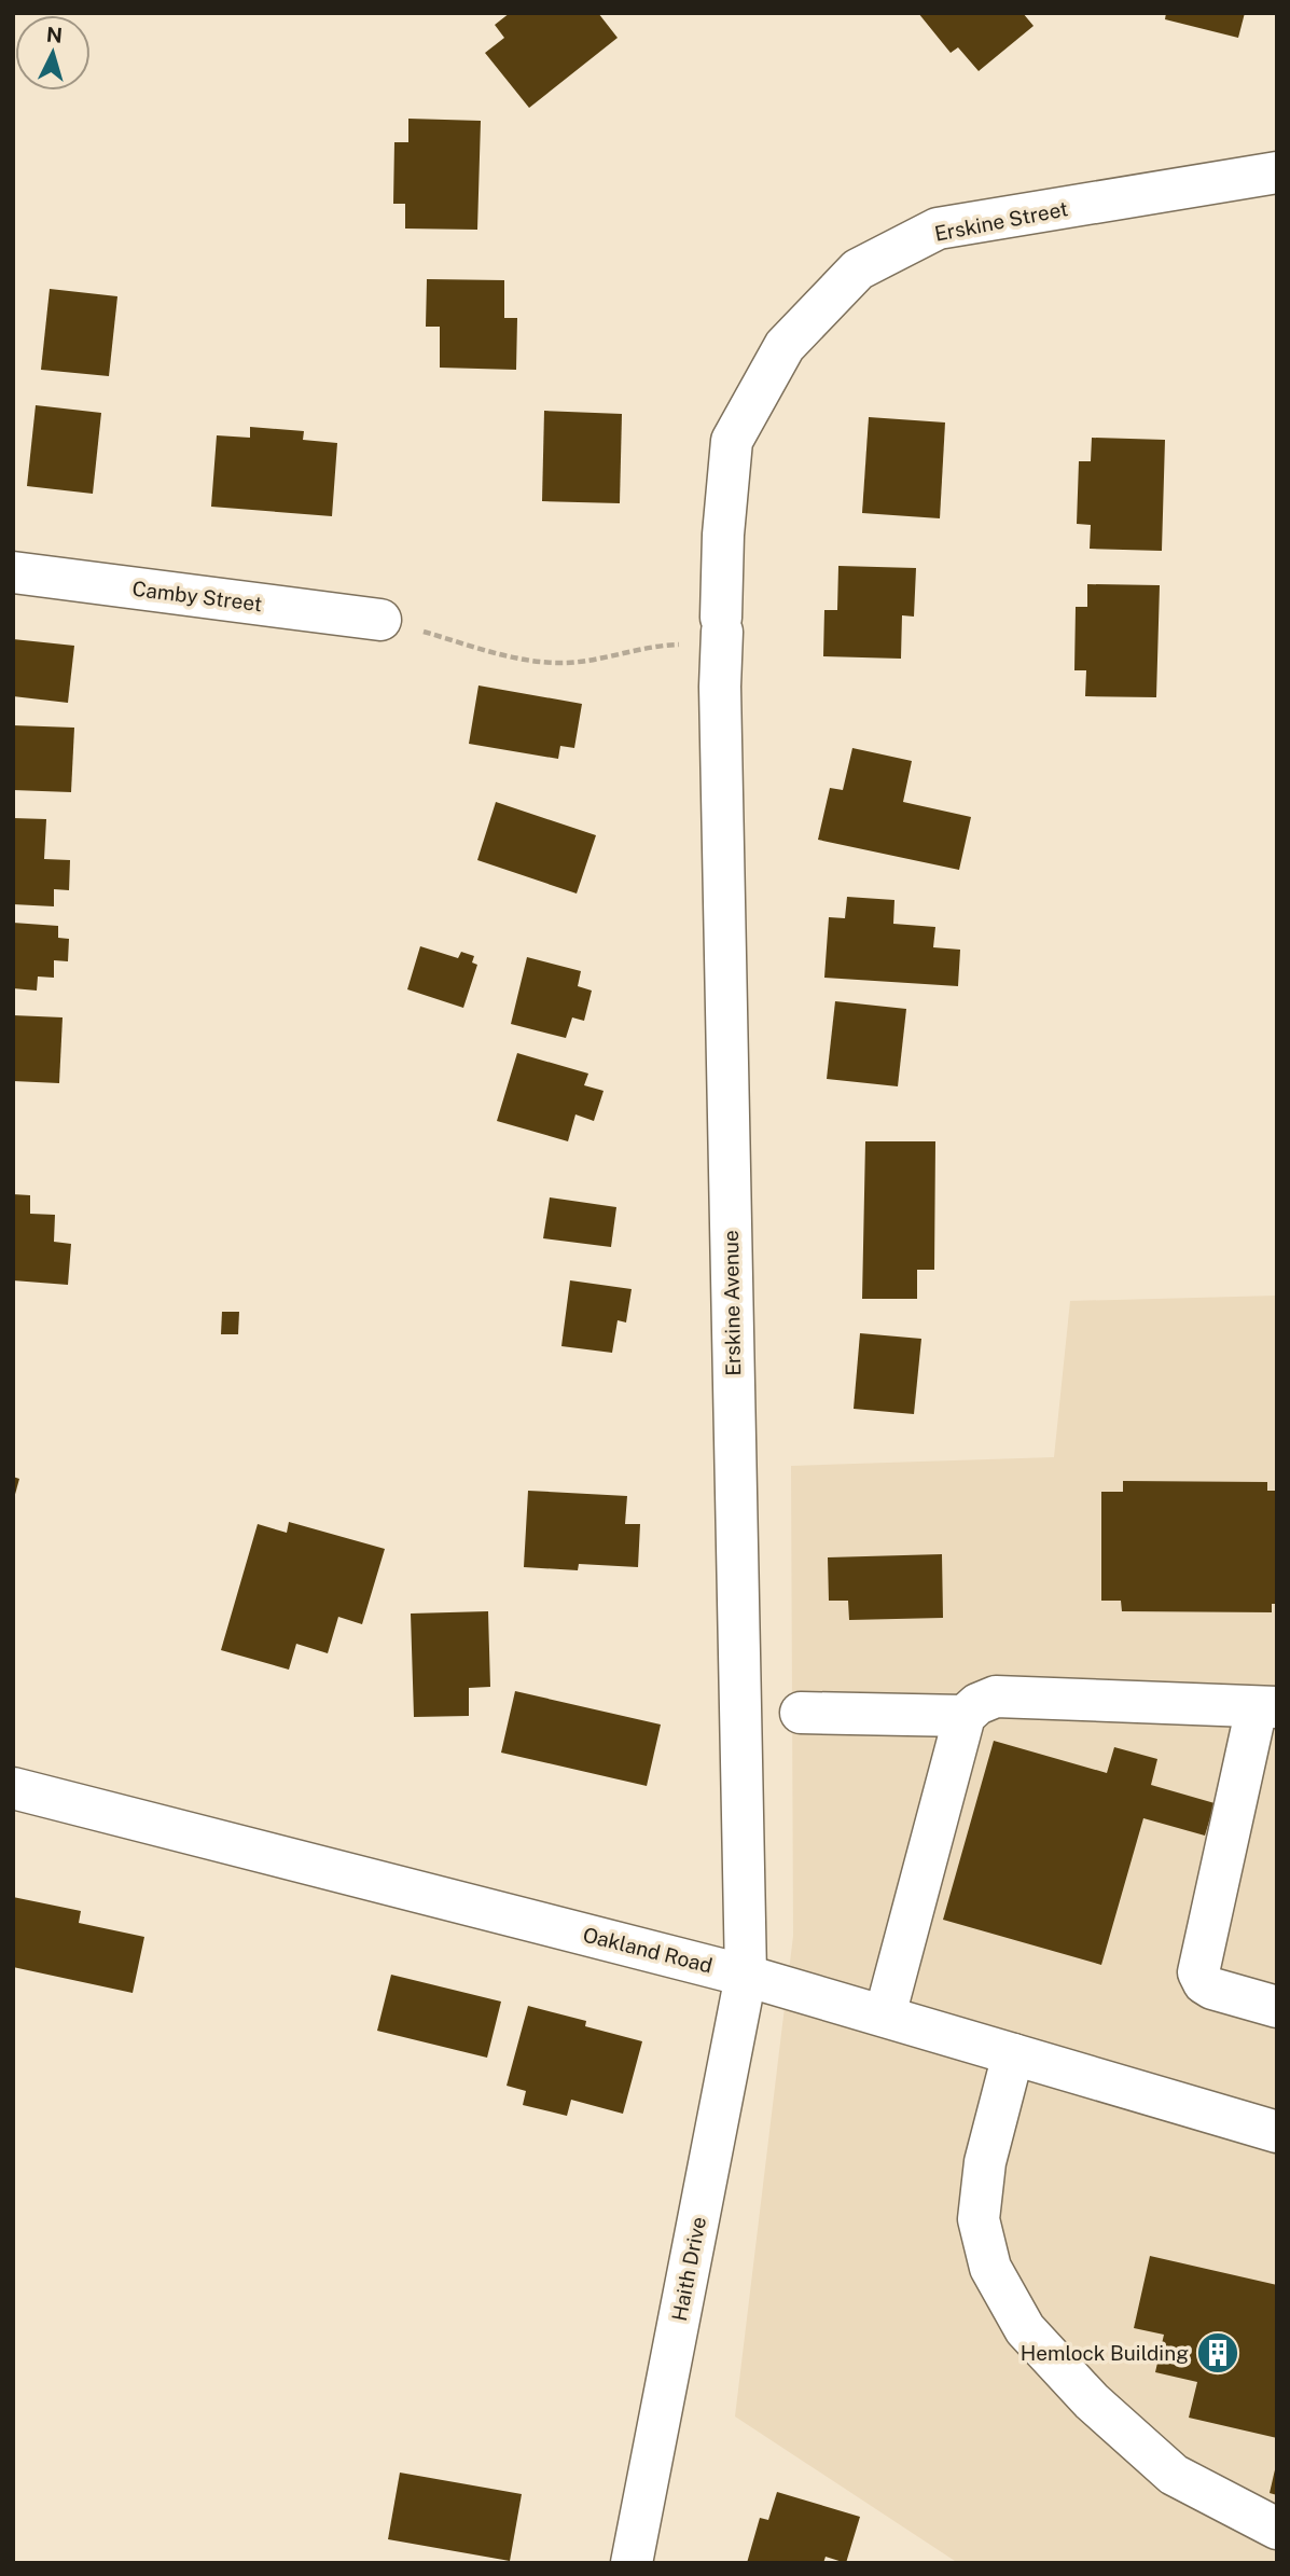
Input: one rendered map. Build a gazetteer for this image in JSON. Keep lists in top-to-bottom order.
{
  "streets": {
    "street": [
      "Erskine Street",
      "Camby Street",
      "Erskine Avenue",
      "Oakland Road",
      "Haith Drive"
    ]
  },
  "crossings": [
    ["Erskine Street", "Erskine Avenue"],
    ["Erskine Avenue", "Oakland Road"],
    ["Erskine Avenue", "Haith Drive"],
    ["Oakland Road", "Haith Drive"]
  ],
  "places": {
    "building": ["Hemlock Building"]
  },
  "north": "top"
}
